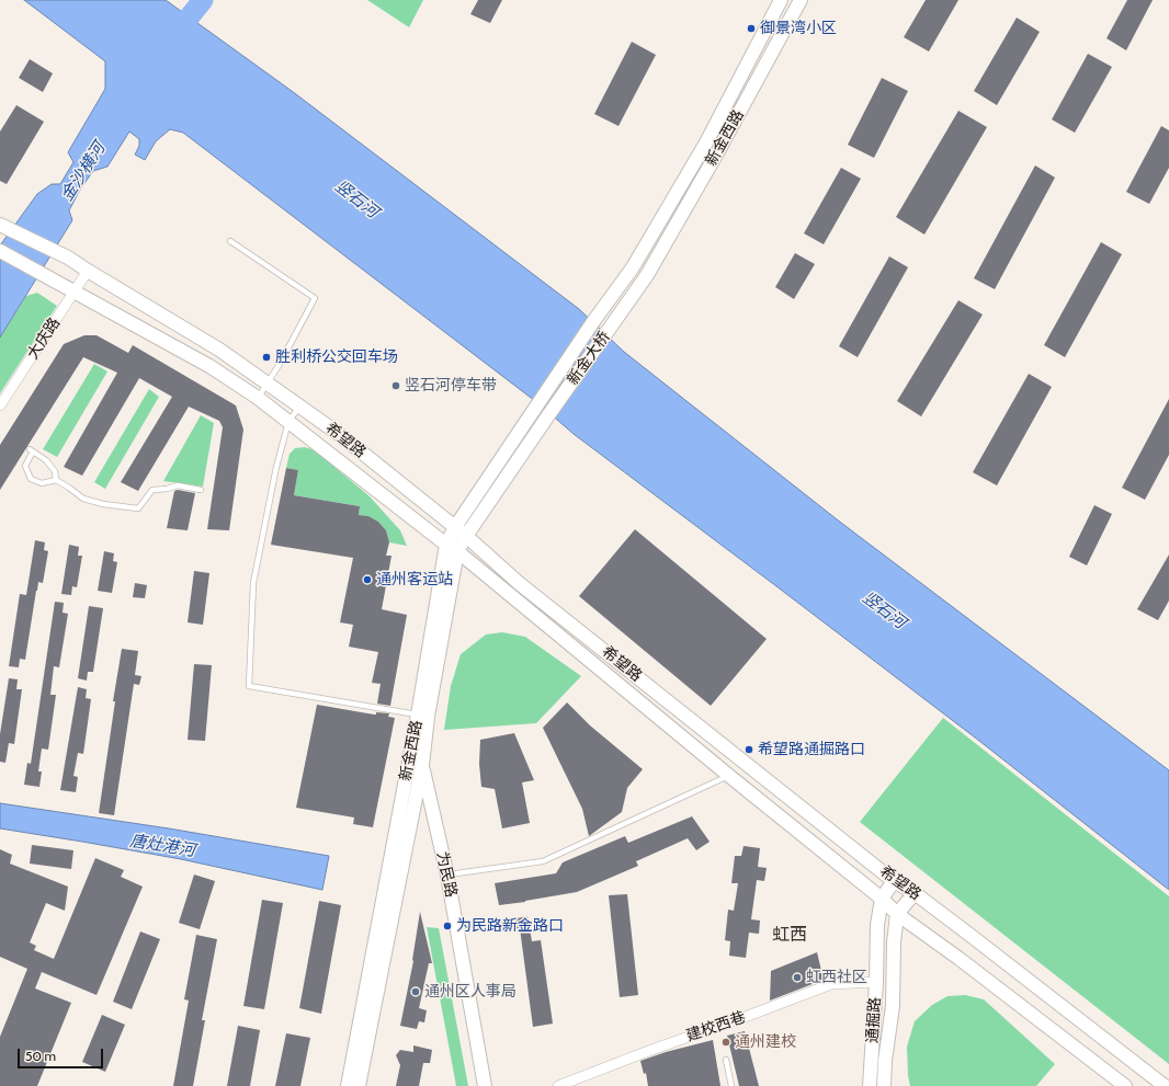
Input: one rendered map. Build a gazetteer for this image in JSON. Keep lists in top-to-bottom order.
{
  "streets": {
    "main road": [
      "新金西路",
      "新金大桥",
      "希望路",
      "为民路",
      "通掘路"
    ],
    "street": ["大庆路", "建校西巷"]
  },
  "crossings": [
    ["新金西路", "新金大桥"],
    ["新金西路", "希望路"],
    ["新金西路", "为民路"],
    ["大庆路", "希望路"],
    ["希望路", "通掘路"],
    ["通掘路", "建校西巷"]
  ],
  "districts": ["虹西"],
  "water": ["金沙横河", "竖石河", "唐灶港河"],
  "places": [
    "御景湾小区",
    "胜利桥公交回车场",
    "竖石河停车带",
    "通州客运站",
    "希望路通掘路口",
    "为民路新金路口",
    "虹西社区",
    "通州区人事局",
    "通州建校"
  ],
  "scale_bar": "50 m"
}
